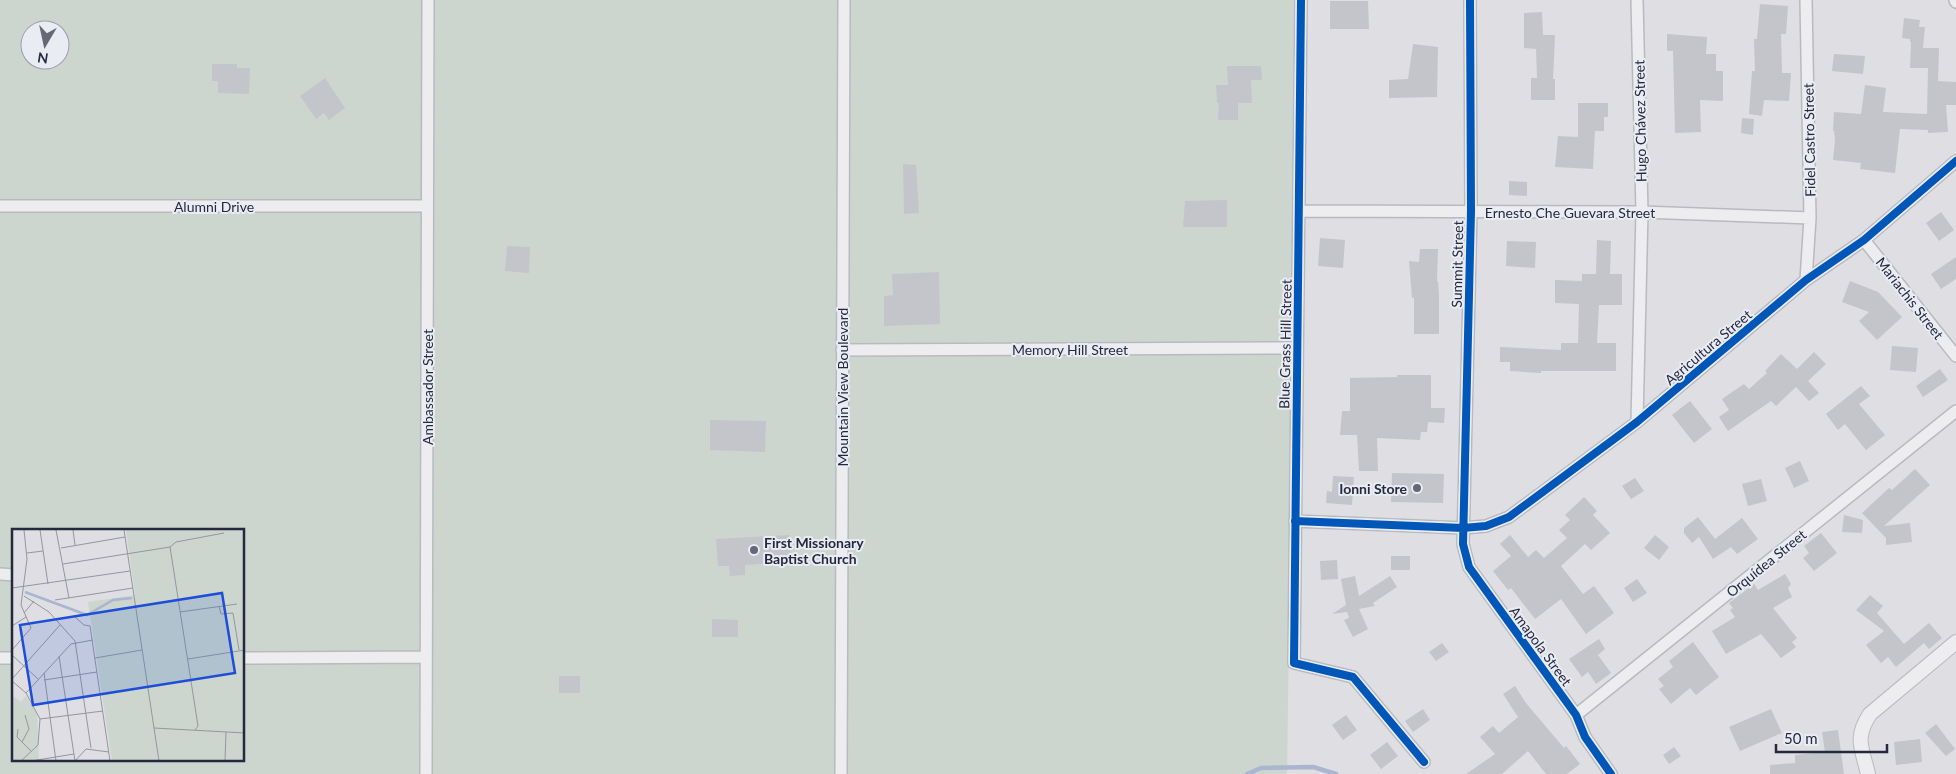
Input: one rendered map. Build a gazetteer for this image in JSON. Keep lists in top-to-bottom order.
{
  "streets": {
    "street": [
      "Hugo Chávez Street",
      "Fidel Castro Street",
      "Alumni Drive",
      "Ernesto Che Guevara Street",
      "Summit Street",
      "Mariachis Street",
      "Blue Grass Hill Street",
      "Agricultura Street",
      "Memory Hill Street",
      "Ambassador Street",
      "Mountain View Boulevard",
      "Orquídea Street",
      "Amapola Street"
    ]
  },
  "crossings": [
    ["Hugo Chávez Street", "Ernesto Che Guevara Street"],
    ["Hugo Chávez Street", "Agricultura Street"],
    ["Fidel Castro Street", "Ernesto Che Guevara Street"],
    ["Fidel Castro Street", "Agricultura Street"],
    ["Alumni Drive", "Ambassador Street"],
    ["Ernesto Che Guevara Street", "Summit Street"],
    ["Ernesto Che Guevara Street", "Blue Grass Hill Street"],
    ["Summit Street", "Agricultura Street"],
    ["Summit Street", "Amapola Street"],
    ["Mariachis Street", "Agricultura Street"],
    ["Blue Grass Hill Street", "Memory Hill Street"],
    ["Agricultura Street", "Amapola Street"],
    ["Memory Hill Street", "Mountain View Boulevard"],
    ["Orquídea Street", "Amapola Street"]
  ],
  "places": ["Ionni Store", "First Missionary Baptist Church"],
  "scale_bar": "50 m",
  "north": "bottom"
}
